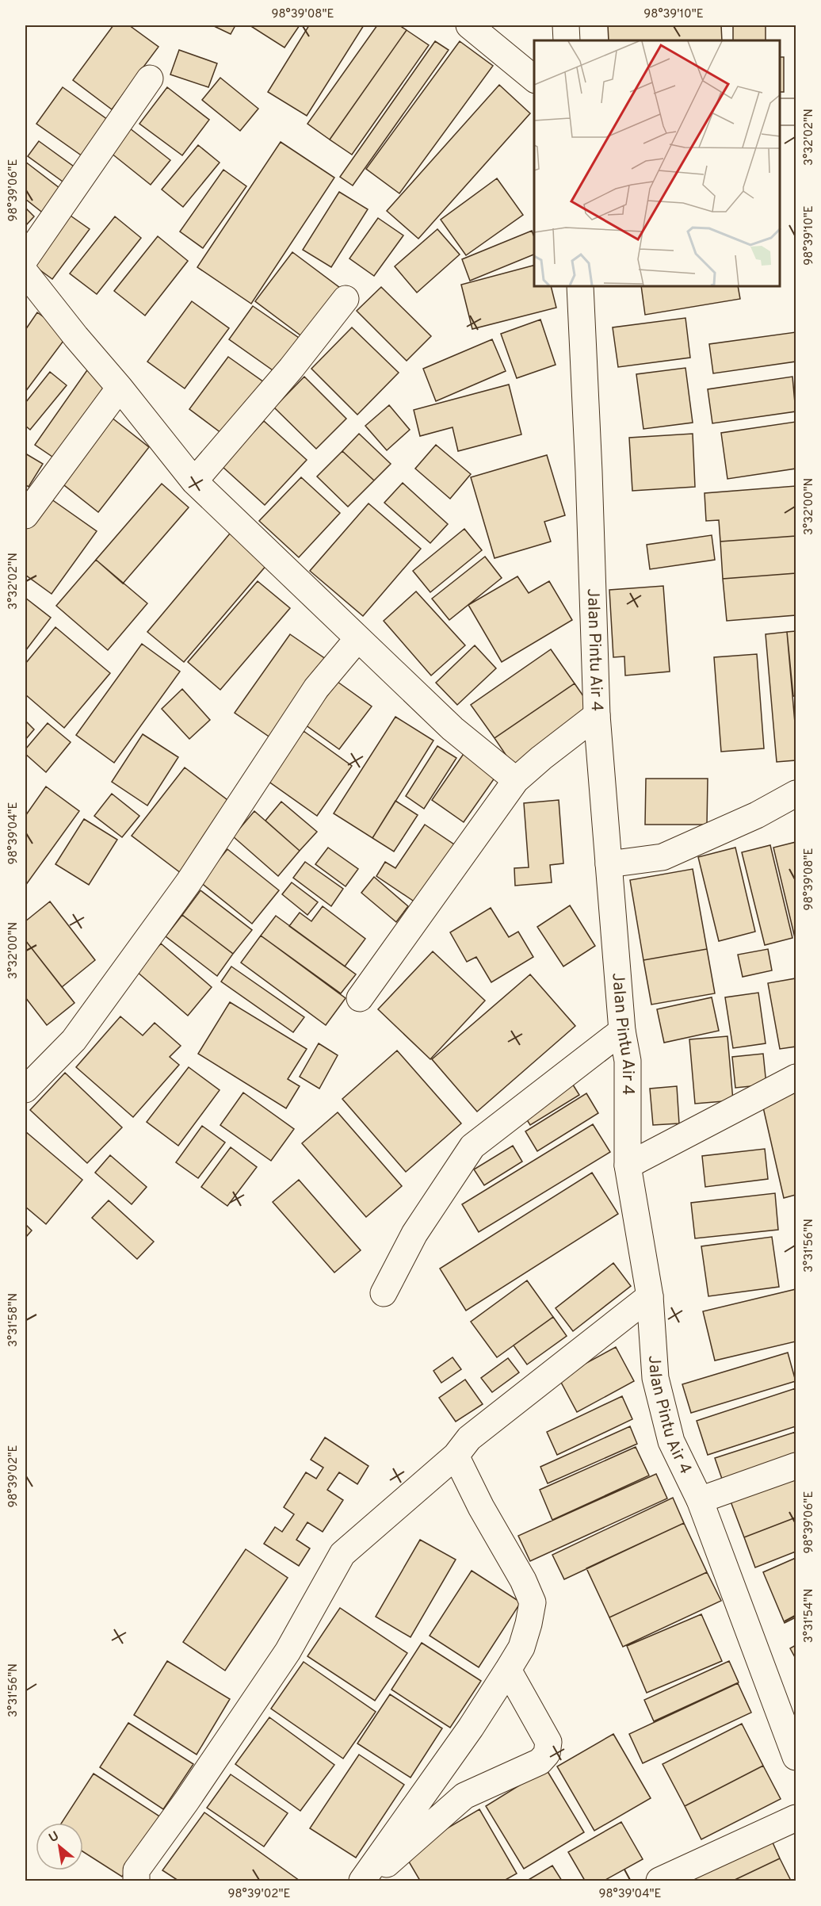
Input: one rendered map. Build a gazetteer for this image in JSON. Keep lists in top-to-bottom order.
{
  "streets": {
    "street": ["Jalan Pintu Air 4"]
  },
  "north": "top left",
  "coordinates": [
    "98°39'08\"E",
    "98°39'10\"E",
    "3°32'02\"N",
    "98°39'06\"E",
    "3°32'00\"N",
    "98°39'04\"E",
    "3°31'56\"N",
    "3°31'58\"N",
    "98°39'02\"E",
    "3°31'54\"N"
  ]
}
